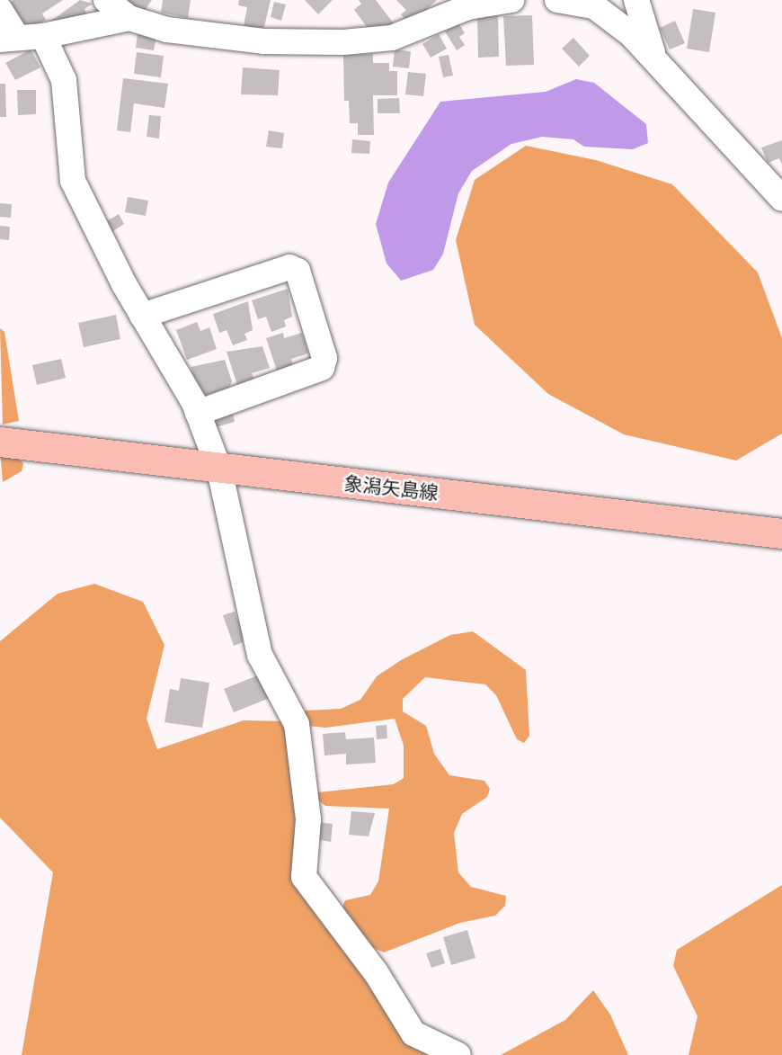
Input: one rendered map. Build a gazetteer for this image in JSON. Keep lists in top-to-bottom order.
{
  "streets": {
    "main road": ["象潟矢島線"]
  }
}
